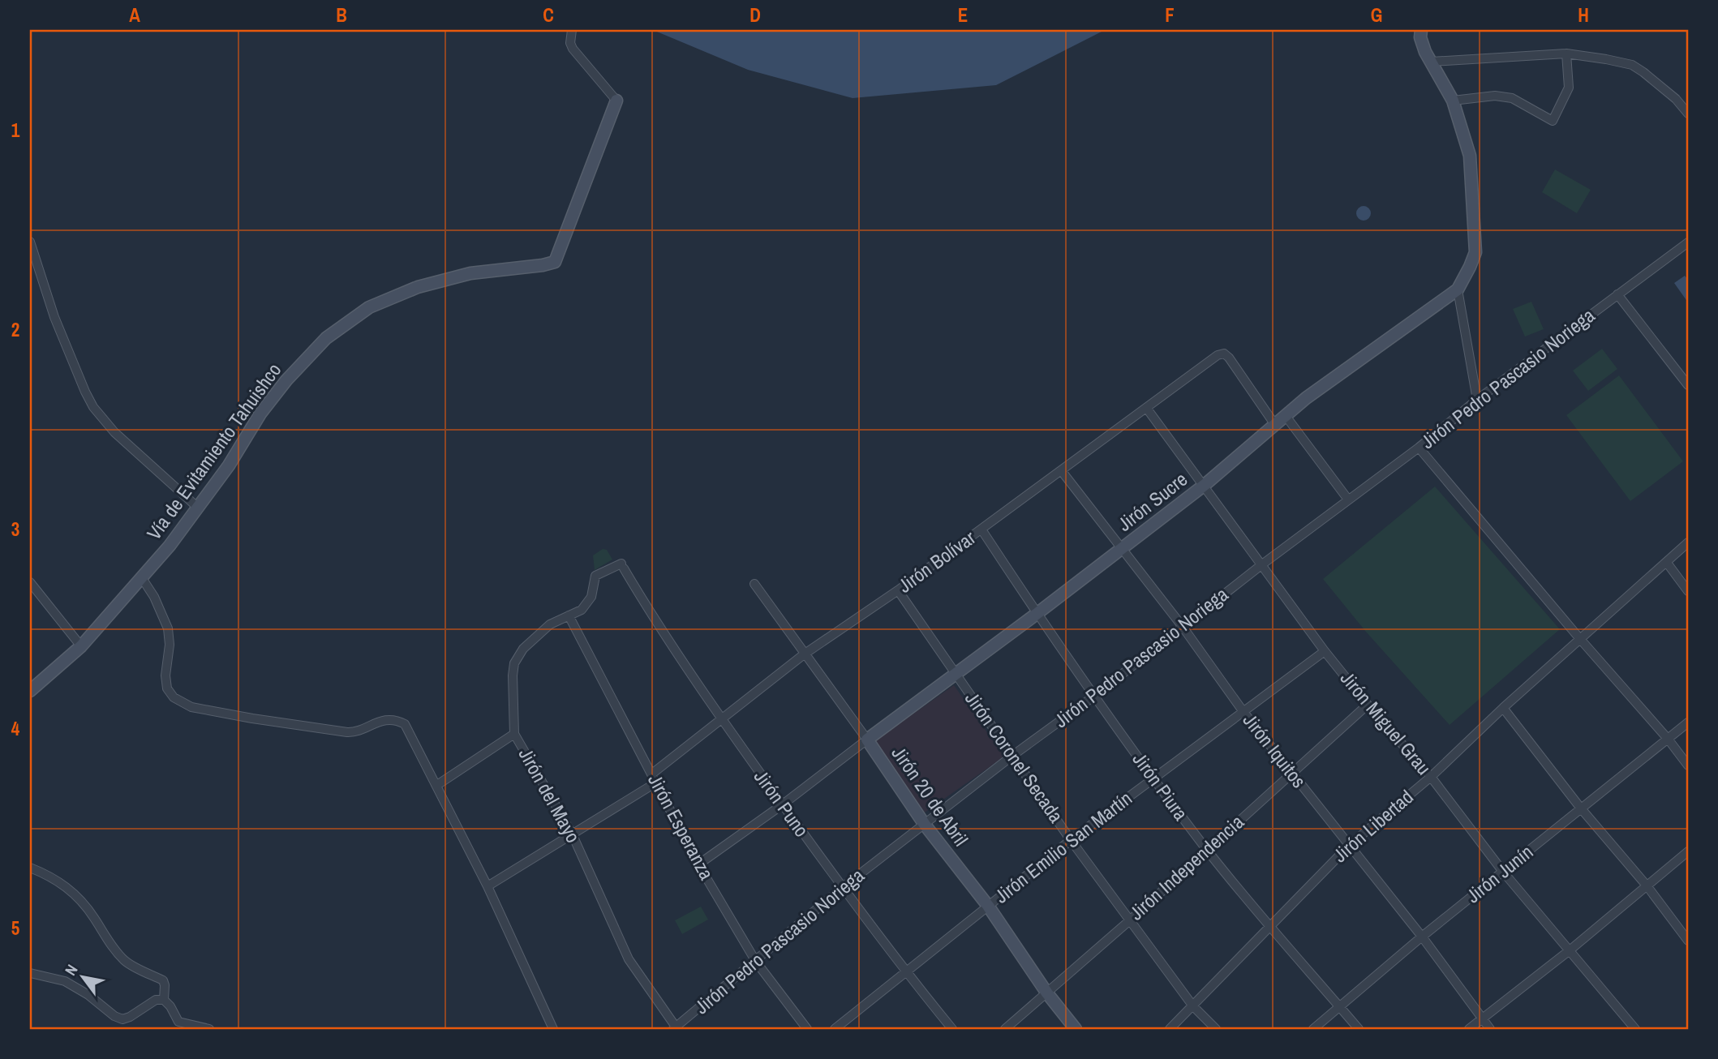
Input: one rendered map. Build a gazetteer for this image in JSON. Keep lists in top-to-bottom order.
{
  "streets": {
    "street": [
      "Jirón Pedro Pascasio Noriega",
      "Vía de Evitamiento Tahuishco",
      "Jirón Sucre",
      "Jirón Bolívar",
      "Jirón Miguel Grau",
      "Jirón Iquitos",
      "Jirón Coronel Secada",
      "Jirón Piura",
      "Jirón del Mayo",
      "Jirón 20 de Abril",
      "Jirón Puno",
      "Jirón Libertad",
      "Jirón Esperanza",
      "Jirón Emilio San Martín",
      "Jirón Independencia",
      "Jirón Junín"
    ]
  },
  "crossings": [
    ["Jirón Pedro Pascasio Noriega", "Jirón Miguel Grau"],
    ["Jirón Pedro Pascasio Noriega", "Jirón Iquitos"],
    ["Jirón Pedro Pascasio Noriega", "Jirón Coronel Secada"],
    ["Jirón Pedro Pascasio Noriega", "Jirón Piura"],
    ["Jirón Pedro Pascasio Noriega", "Jirón del Mayo"],
    ["Jirón Pedro Pascasio Noriega", "Jirón 20 de Abril"],
    ["Jirón Pedro Pascasio Noriega", "Jirón Puno"],
    ["Jirón Pedro Pascasio Noriega", "Jirón Esperanza"],
    ["Jirón Sucre", "Jirón Bolívar"],
    ["Jirón Sucre", "Jirón Miguel Grau"],
    ["Jirón Sucre", "Jirón Iquitos"],
    ["Jirón Sucre", "Jirón Coronel Secada"],
    ["Jirón Sucre", "Jirón Piura"],
    ["Jirón Sucre", "Jirón 20 de Abril"],
    ["Jirón Bolívar", "Jirón Miguel Grau"],
    ["Jirón Bolívar", "Jirón Iquitos"],
    ["Jirón Bolívar", "Jirón Coronel Secada"],
    ["Jirón Bolívar", "Jirón Piura"],
    ["Jirón Bolívar", "Jirón 20 de Abril"],
    ["Jirón Bolívar", "Jirón Puno"],
    ["Jirón Bolívar", "Jirón Esperanza"],
    ["Jirón Miguel Grau", "Jirón Libertad"],
    ["Jirón Miguel Grau", "Jirón Emilio San Martín"],
    ["Jirón Miguel Grau", "Jirón Independencia"],
    ["Jirón Miguel Grau", "Jirón Junín"],
    ["Jirón Iquitos", "Jirón Libertad"],
    ["Jirón Iquitos", "Jirón Emilio San Martín"],
    ["Jirón Iquitos", "Jirón Independencia"],
    ["Jirón Iquitos", "Jirón Junín"],
    ["Jirón Coronel Secada", "Jirón Libertad"],
    ["Jirón Coronel Secada", "Jirón Emilio San Martín"],
    ["Jirón Coronel Secada", "Jirón Independencia"],
    ["Jirón Piura", "Jirón Libertad"],
    ["Jirón Piura", "Jirón Emilio San Martín"],
    ["Jirón Piura", "Jirón Independencia"],
    ["Jirón Piura", "Jirón Junín"],
    ["Jirón del Mayo", "Jirón Puno"],
    ["Jirón del Mayo", "Jirón Esperanza"],
    ["Jirón 20 de Abril", "Jirón Emilio San Martín"],
    ["Jirón 20 de Abril", "Jirón Independencia"],
    ["Jirón Puno", "Jirón Emilio San Martín"]
  ],
  "north": "top left",
  "grid": {
    "columns": [
      "A",
      "B",
      "C",
      "D",
      "E",
      "F",
      "G",
      "H"
    ],
    "rows": [
      "1",
      "2",
      "3",
      "4",
      "5"
    ]
  }
}
